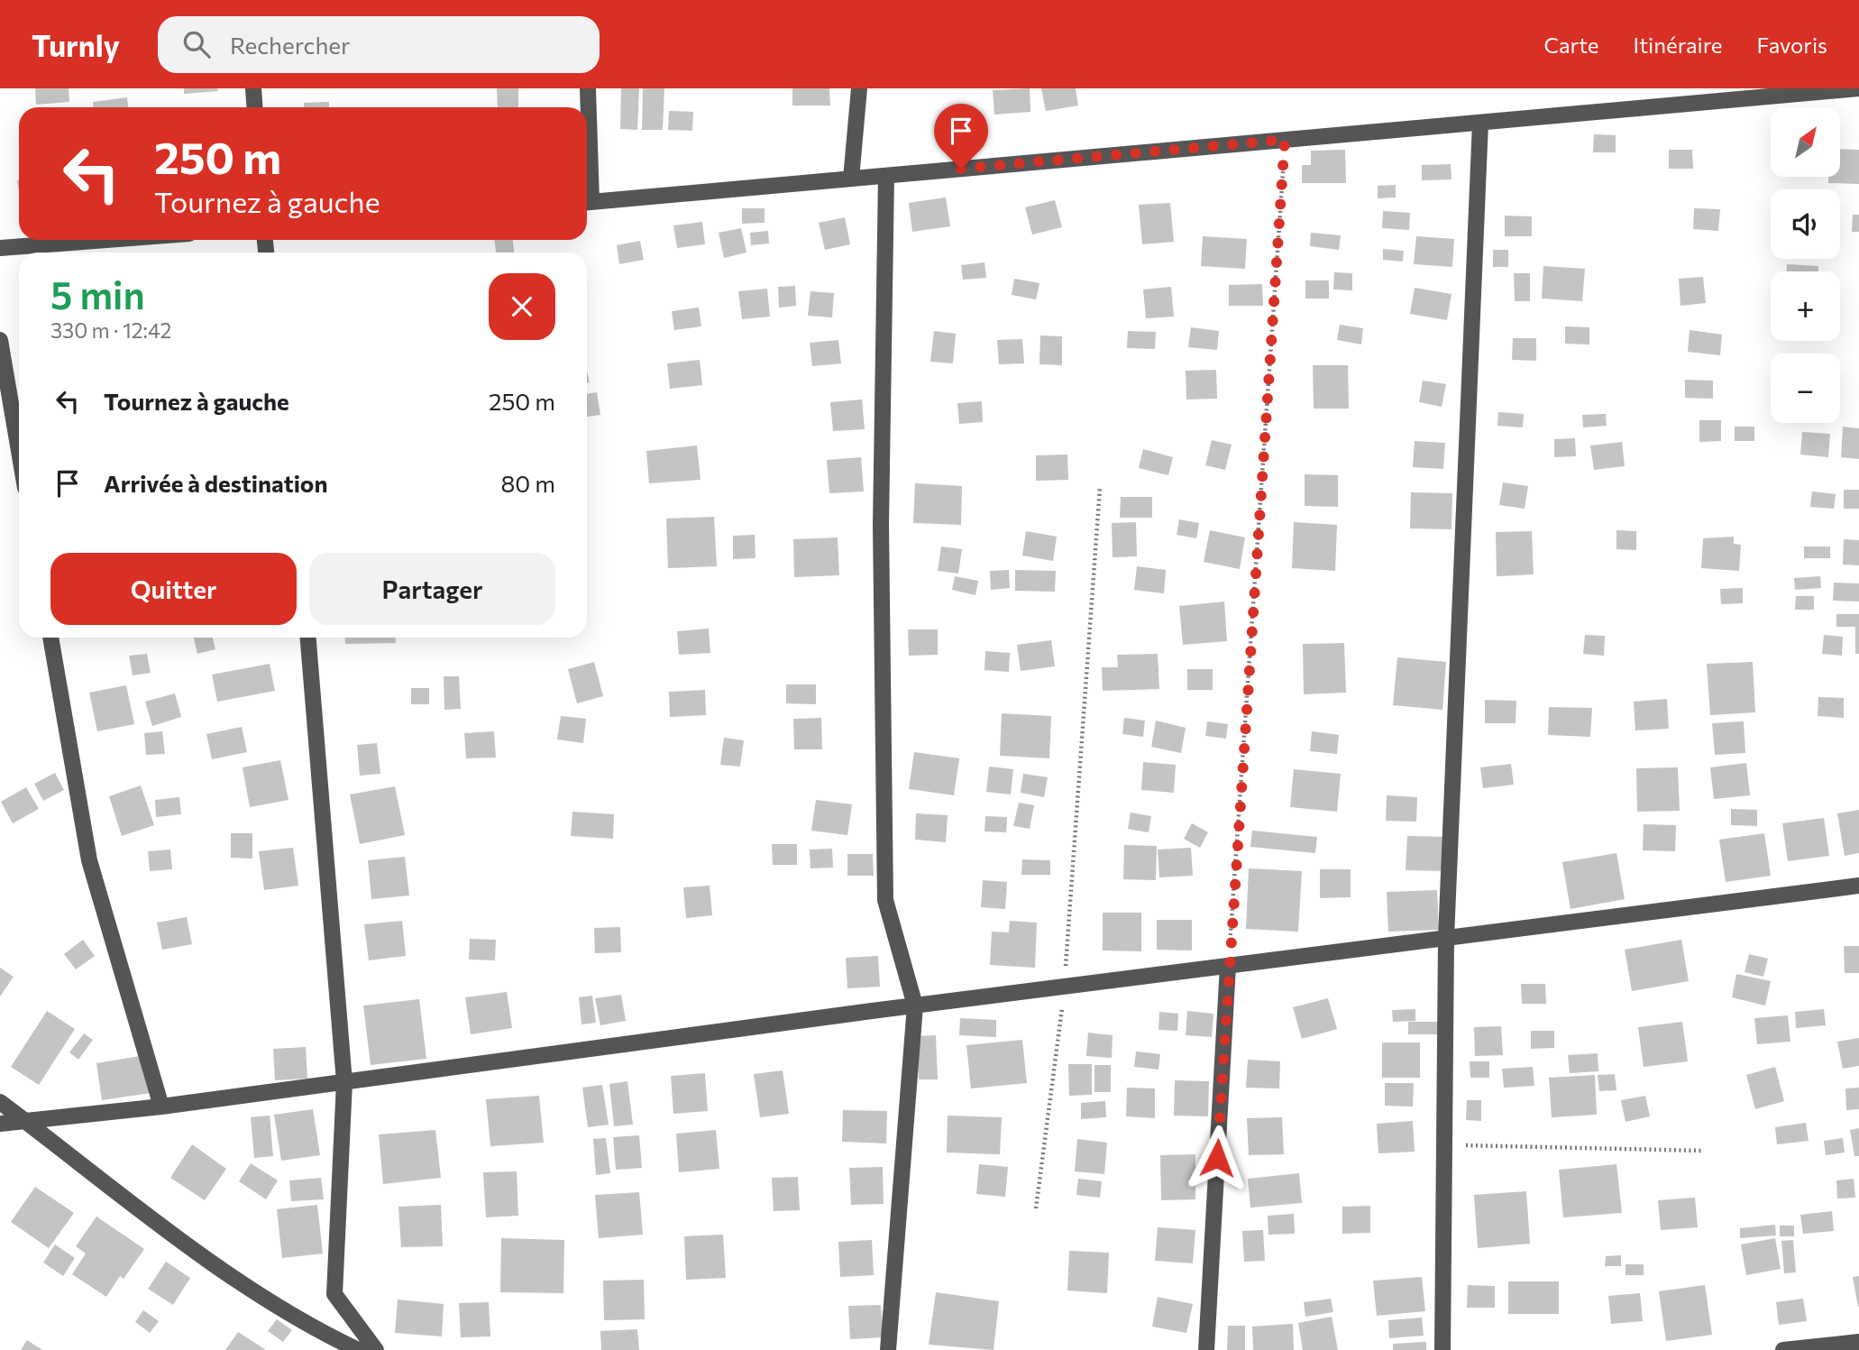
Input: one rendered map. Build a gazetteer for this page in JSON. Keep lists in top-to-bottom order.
{
  "north": "top right",
  "page": {
    "header": "Turnly",
    "search": "Rechercher",
    "nav": ["Carte", "Itinéraire", "Favoris"],
    "map_buttons": ["+", "−"],
    "turn": ["250 m", "Tournez à gauche"],
    "heading": ["5 min", "330 m · 12:42"],
    "list": [
      {
        "name": "Tournez à gauche",
        "value": "250 m"
      },
      {
        "name": "Arrivée à destination",
        "value": "80 m"
      }
    ],
    "buttons": ["Quitter", "Partager"]
  }
}
